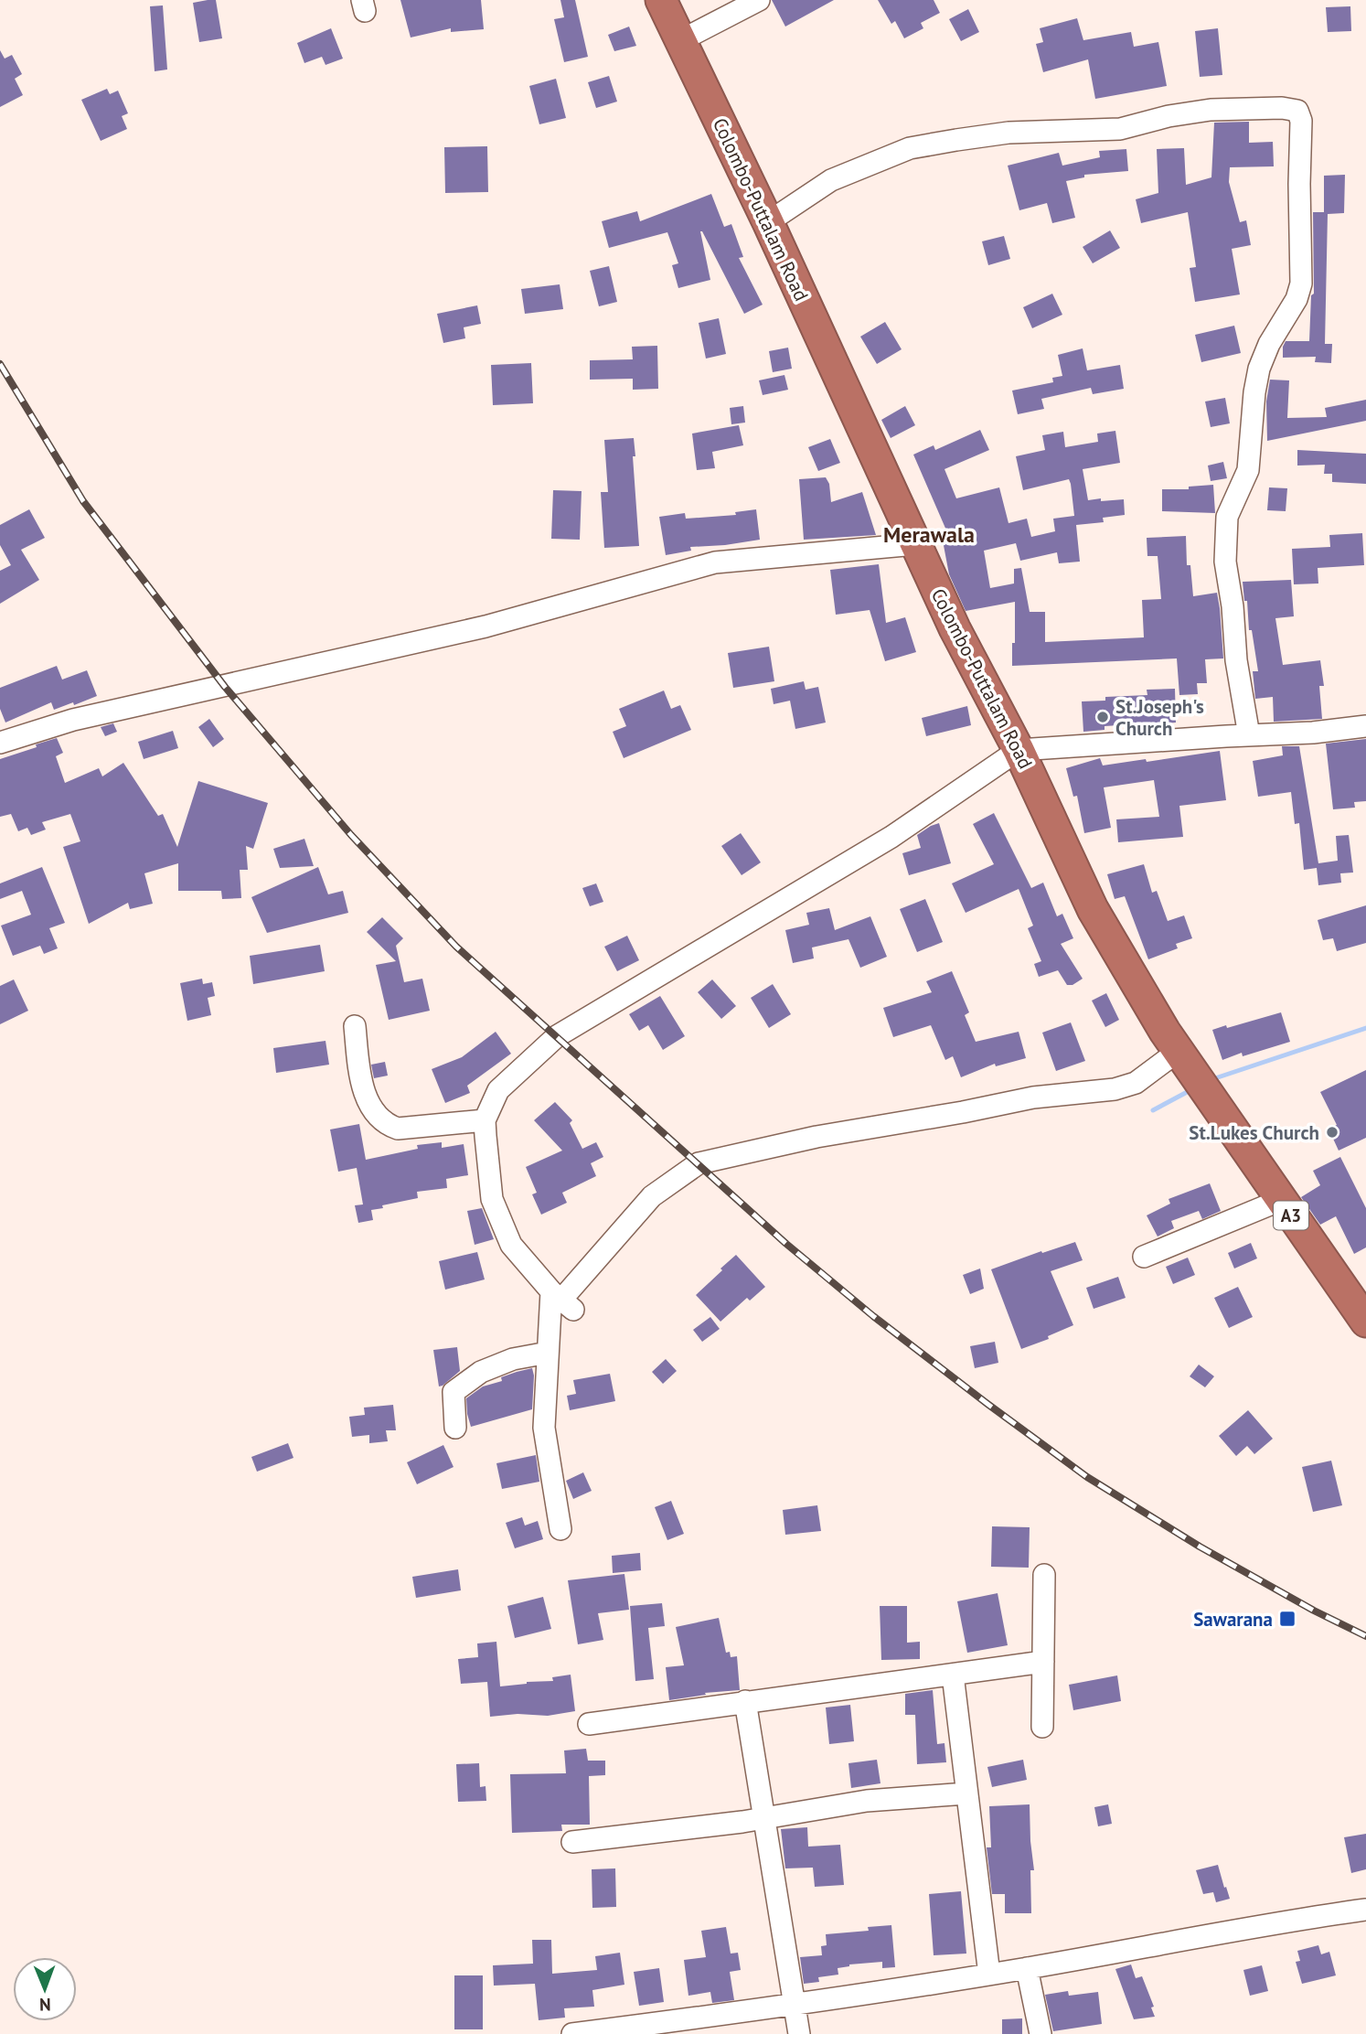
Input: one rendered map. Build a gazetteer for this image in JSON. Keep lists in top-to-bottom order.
{
  "streets": {
    "highway": ["Colombo-Puttalam Road", "A3"]
  },
  "districts": ["Merawala"],
  "places": {
    "other": ["St.Joseph's Church", "St.Lukes Church"],
    "transit": ["Sawarana"]
  },
  "north": "bottom"
}
